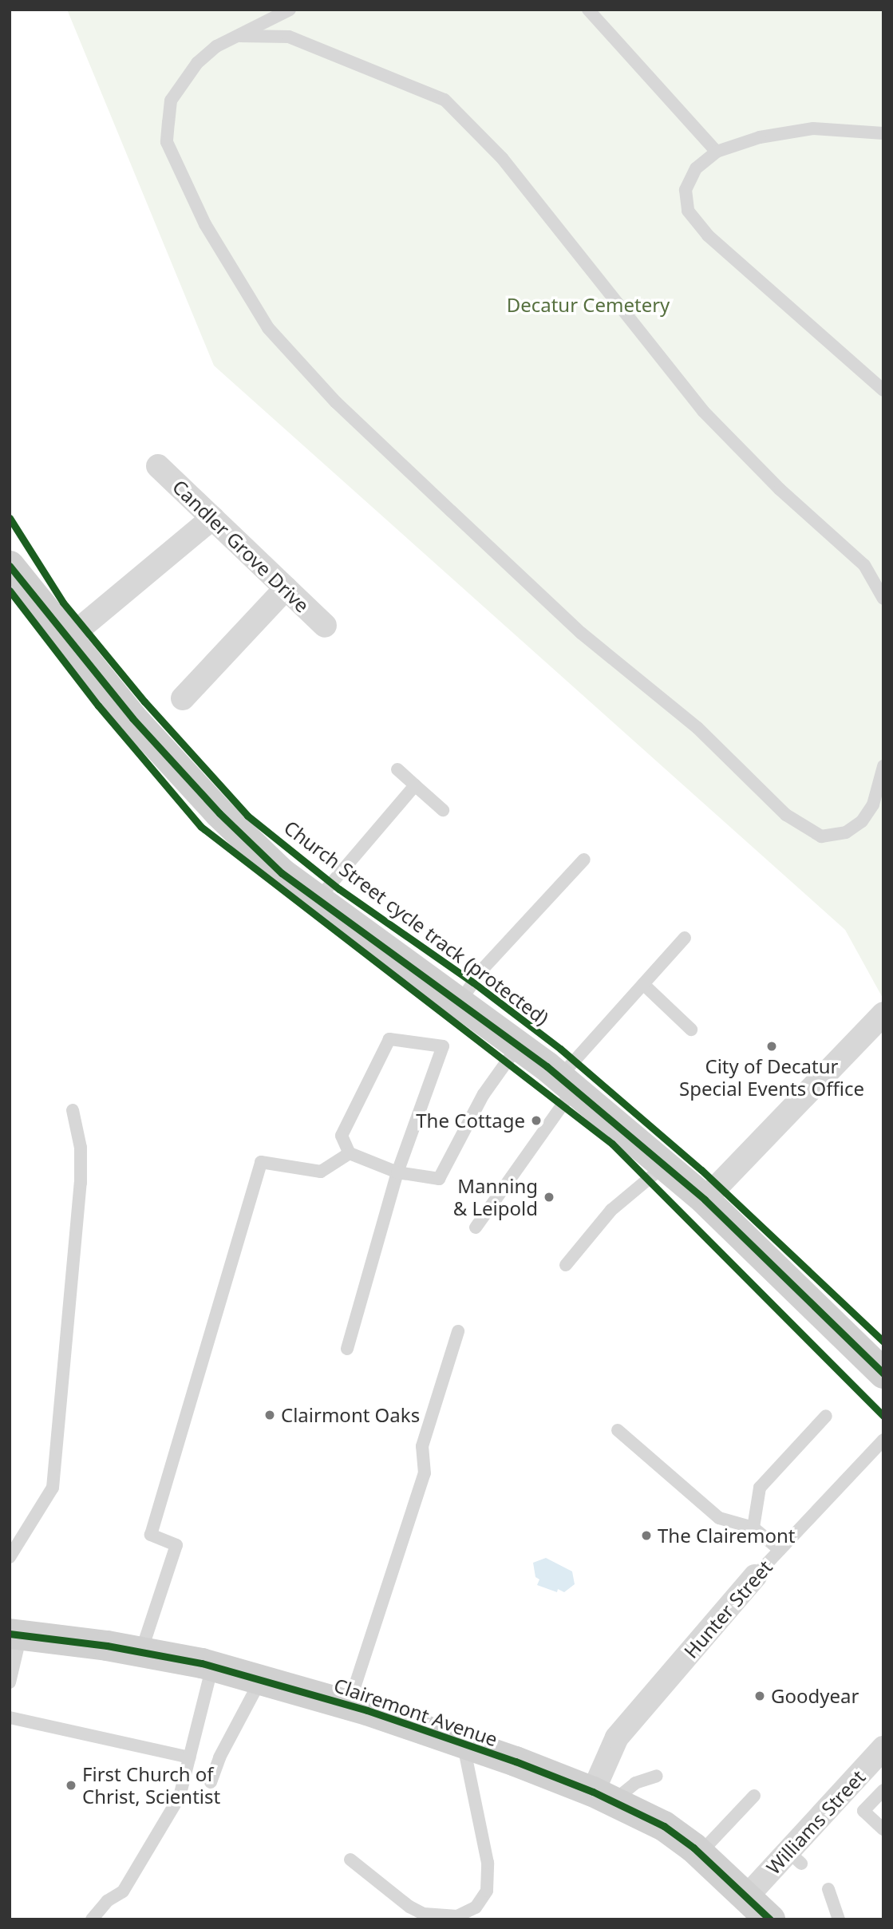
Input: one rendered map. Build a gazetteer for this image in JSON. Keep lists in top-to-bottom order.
{
  "streets": {
    "main road": ["Clairemont Avenue"],
    "street": ["Candler Grove Drive", "Hunter Street", "Williams Street"],
    "cycle path": ["Church Street cycle track (protected)"]
  },
  "crossings": [
    ["Hunter Street", "Clairemont Avenue"],
    ["Clairemont Avenue", "Williams Street"]
  ],
  "parks": ["Decatur Cemetery"],
  "places": [
    "City of Decatur Special Events Office",
    "The Cottage",
    "Manning & Leipold",
    "Clairmont Oaks",
    "The Clairemont",
    "Goodyear",
    "First Church of Christ, Scientist"
  ]
}
